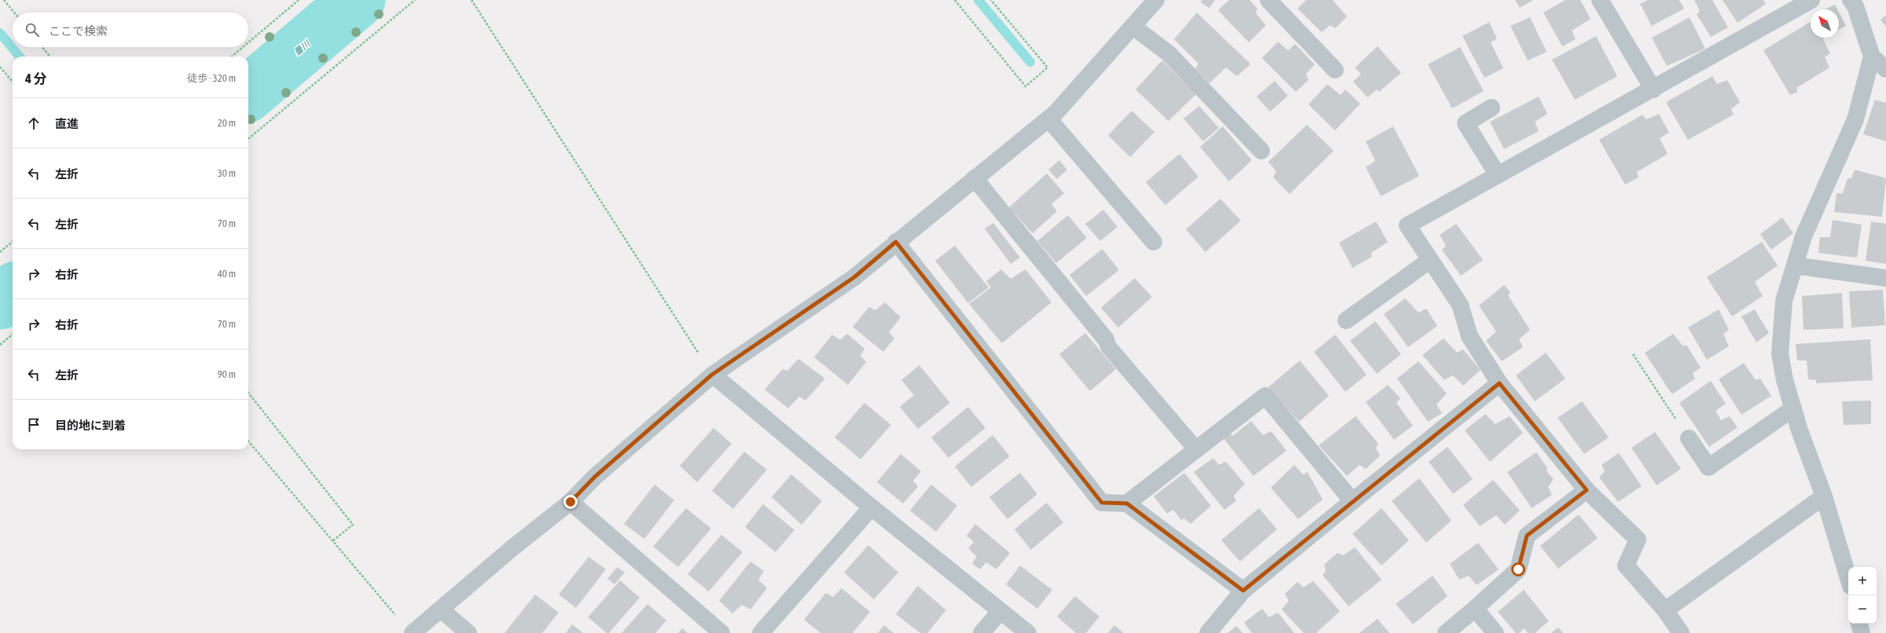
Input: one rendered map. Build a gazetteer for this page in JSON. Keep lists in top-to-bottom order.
{
  "water": ["曇川"],
  "north": "top left",
  "page": {
    "search": "ここで検索",
    "heading": ["4 分", "徒歩 · 320 m"],
    "list": [
      ["直進", "20 m"],
      ["左折", "30 m"],
      ["左折", "70 m"],
      ["右折", "40 m"],
      ["右折", "70 m"],
      ["左折", "90 m"],
      "目的地に到着"
    ],
    "map_buttons": ["+", "−"]
  }
}
